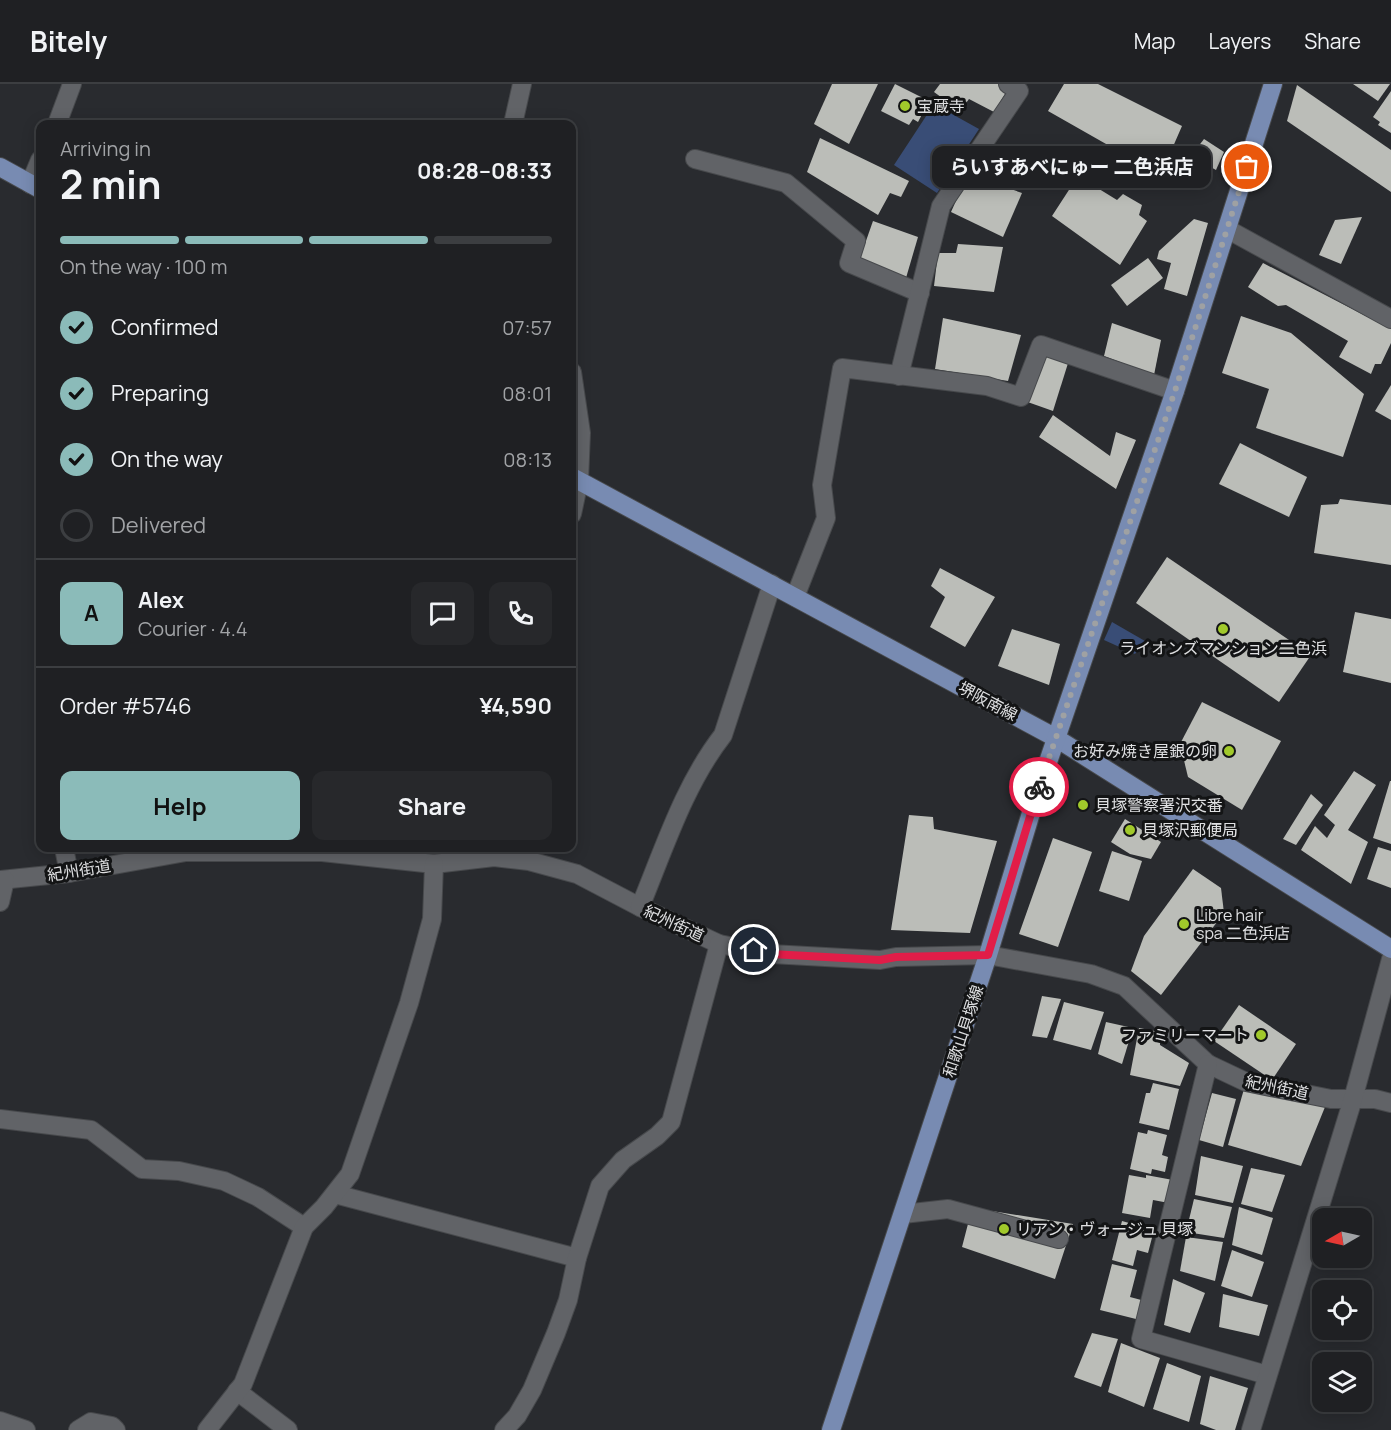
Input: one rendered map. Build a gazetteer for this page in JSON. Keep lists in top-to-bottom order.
{
  "streets": {
    "main road": ["堺阪南線", "和歌山貝塚線"],
    "street": ["紀州街道"]
  },
  "crossings": [
    ["堺阪南線", "和歌山貝塚線"],
    ["紀州街道", "和歌山貝塚線"]
  ],
  "places": [
    "宝蔵寺",
    "らいすあべにゅー 二色浜店",
    "ライオンズマンション二色浜",
    "お好み焼き屋銀の卵",
    "貝塚警察署沢交番",
    "貝塚沢郵便局",
    "Libre hair spa 二色浜店",
    "ファミリーマート",
    "リアン・ヴォージュ 貝塚"
  ],
  "north": "left",
  "page": {
    "header": "Bitely",
    "nav": ["Map", "Layers", "Share"],
    "heading": ["2 min", "Arriving in", "08:28–08:33"],
    "panel": [
      "Alex",
      "Courier · 4.4",
      "Order #5746",
      "¥4,590"
    ],
    "bubble": "らいすあべにゅー 二色浜店",
    "bar": "On the way · 100 m",
    "list": [
      ["Confirmed", "07:57"],
      ["Preparing", "08:01"],
      ["On the way", "08:13"],
      "Delivered"
    ],
    "round": "A",
    "buttons": ["Help", "Share"]
  }
}
